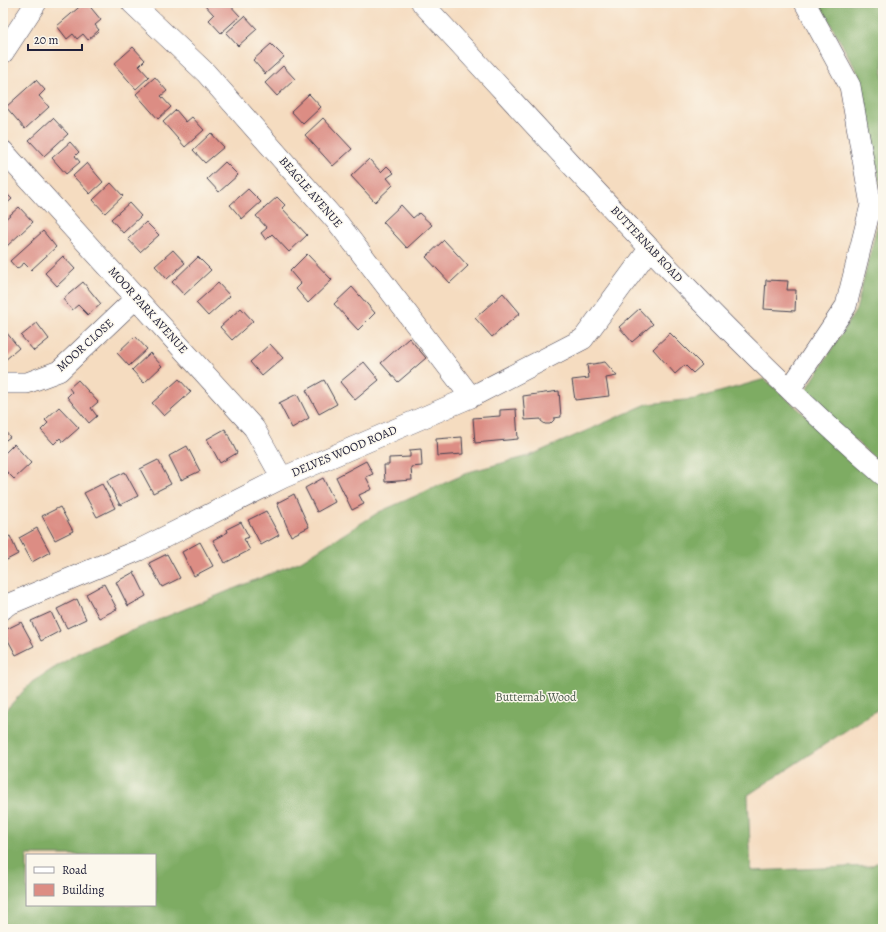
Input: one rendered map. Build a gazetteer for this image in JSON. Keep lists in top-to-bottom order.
{
  "streets": {
    "street": [
      "BEAGLE AVENUE",
      "BUTTERNAB ROAD",
      "MOOR PARK AVENUE",
      "MOOR CLOSE",
      "DELVES WOOD ROAD"
    ]
  },
  "crossings": [
    ["BEAGLE AVENUE", "DELVES WOOD ROAD"],
    ["BUTTERNAB ROAD", "DELVES WOOD ROAD"],
    ["MOOR PARK AVENUE", "MOOR CLOSE"],
    ["MOOR PARK AVENUE", "DELVES WOOD ROAD"]
  ],
  "parks": ["Butternab Wood"],
  "legend": ["Road", "Building"],
  "scale_bar": "20 m"
}
